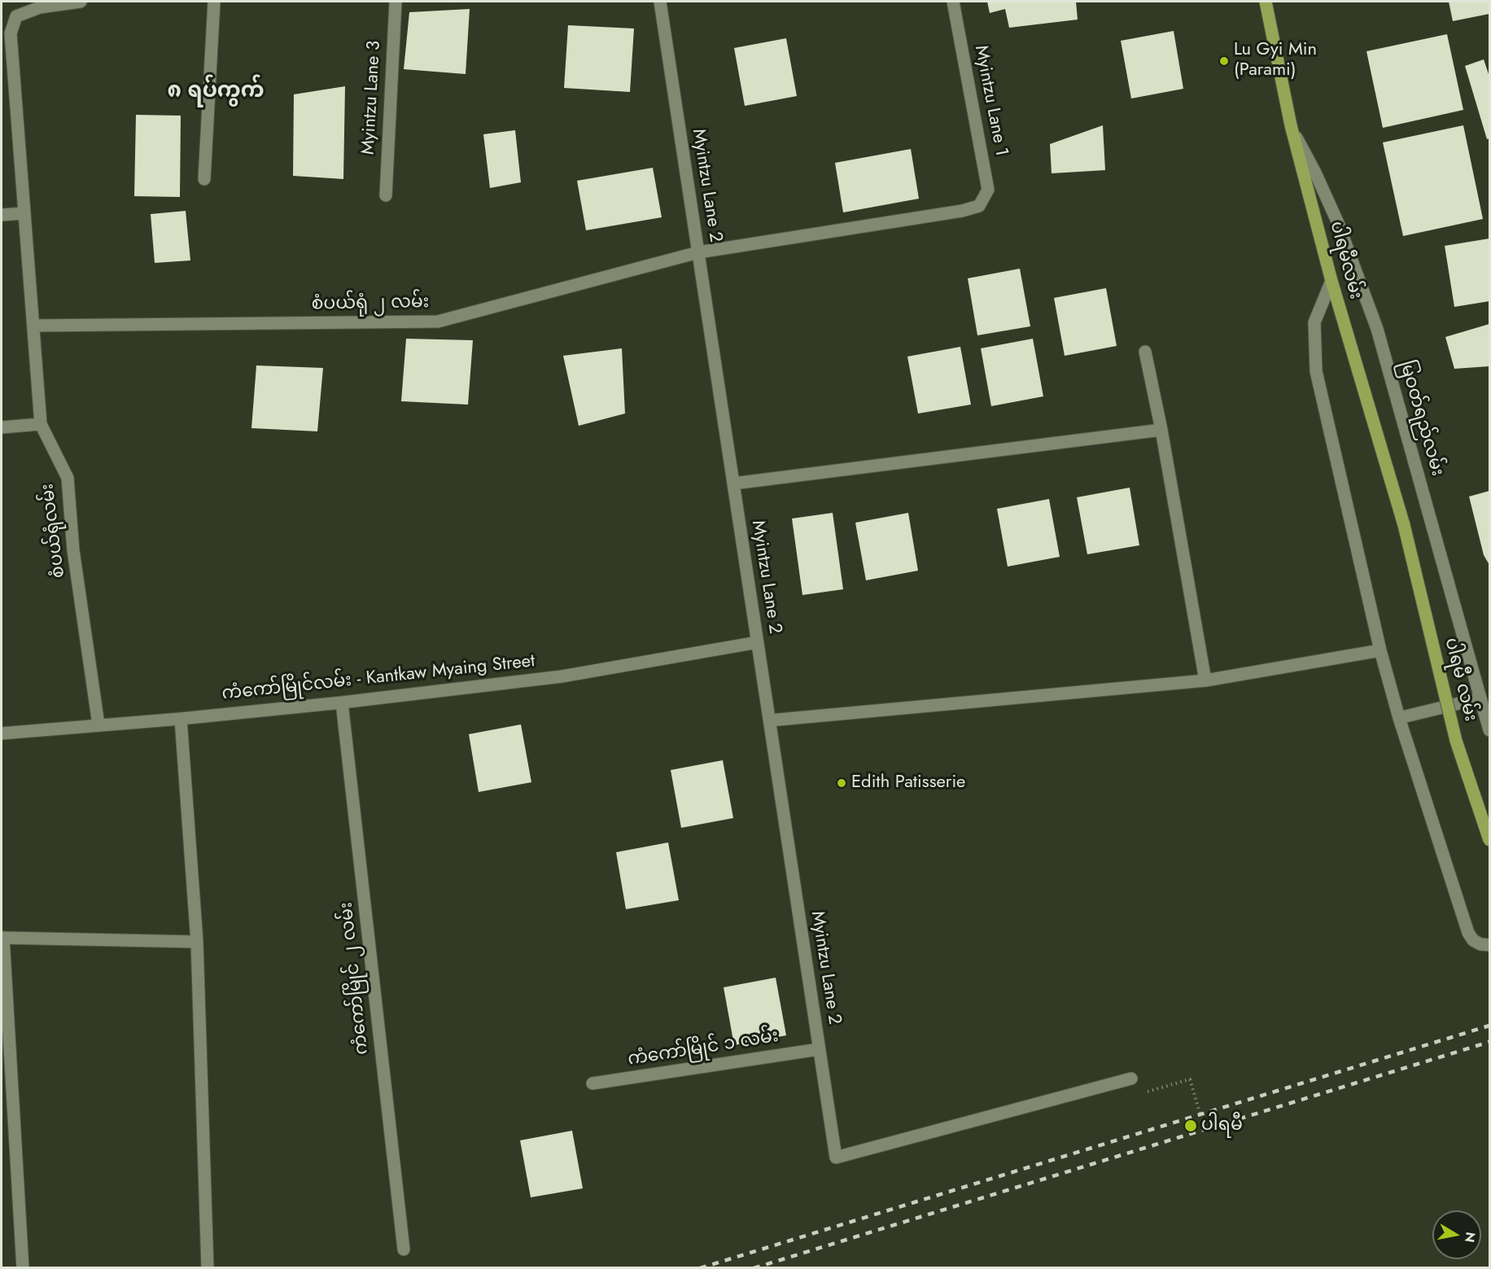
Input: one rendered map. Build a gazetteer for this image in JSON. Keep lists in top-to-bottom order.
{
  "streets": {
    "main road": ["ပါရမီလမ်း", "ပါရမီ လမ်း"],
    "street": [
      "Myintzu Lane 3",
      "Myintzu Lane 1",
      "Myintzu Lane 2",
      "စံပယ်ရုံ ၂ လမ်း",
      "မြဝတ်ရည်လမ်း",
      "စံပယ်ရုံလမ်း",
      "ကံကော်မြိုင်လမ်း - Kantkaw Myaing Street",
      "ကံကော်မြိုင် ၂ လမ်း",
      "ကံကော်မြိုင် ၁ လမ်း"
    ]
  },
  "crossings": [
    ["Myintzu Lane 1", "စံပယ်ရုံ ၂ လမ်း"],
    ["Myintzu Lane 2", "စံပယ်ရုံ ၂ လမ်း"],
    ["Myintzu Lane 2", "ကံကော်မြိုင်လမ်း - Kantkaw Myaing Street"],
    ["Myintzu Lane 2", "ကံကော်မြိုင် ၁ လမ်း"],
    ["ပါရမီလမ်း", "မြဝတ်ရည်လမ်း"],
    ["ပါရမီလမ်း", "ပါရမီ လမ်း"],
    ["စံပယ်ရုံ ၂ လမ်း", "စံပယ်ရုံလမ်း"],
    ["စံပယ်ရုံလမ်း", "ကံကော်မြိုင်လမ်း - Kantkaw Myaing Street"],
    ["ကံကော်မြိုင်လမ်း - Kantkaw Myaing Street", "ကံကော်မြိုင် ၂ လမ်း"]
  ],
  "districts": ["၈ ရပ်ကွက်"],
  "places": ["Lu Gyi Min (Parami)", "Edith Patisserie", "ပါရမီ"],
  "north": "right"
}
